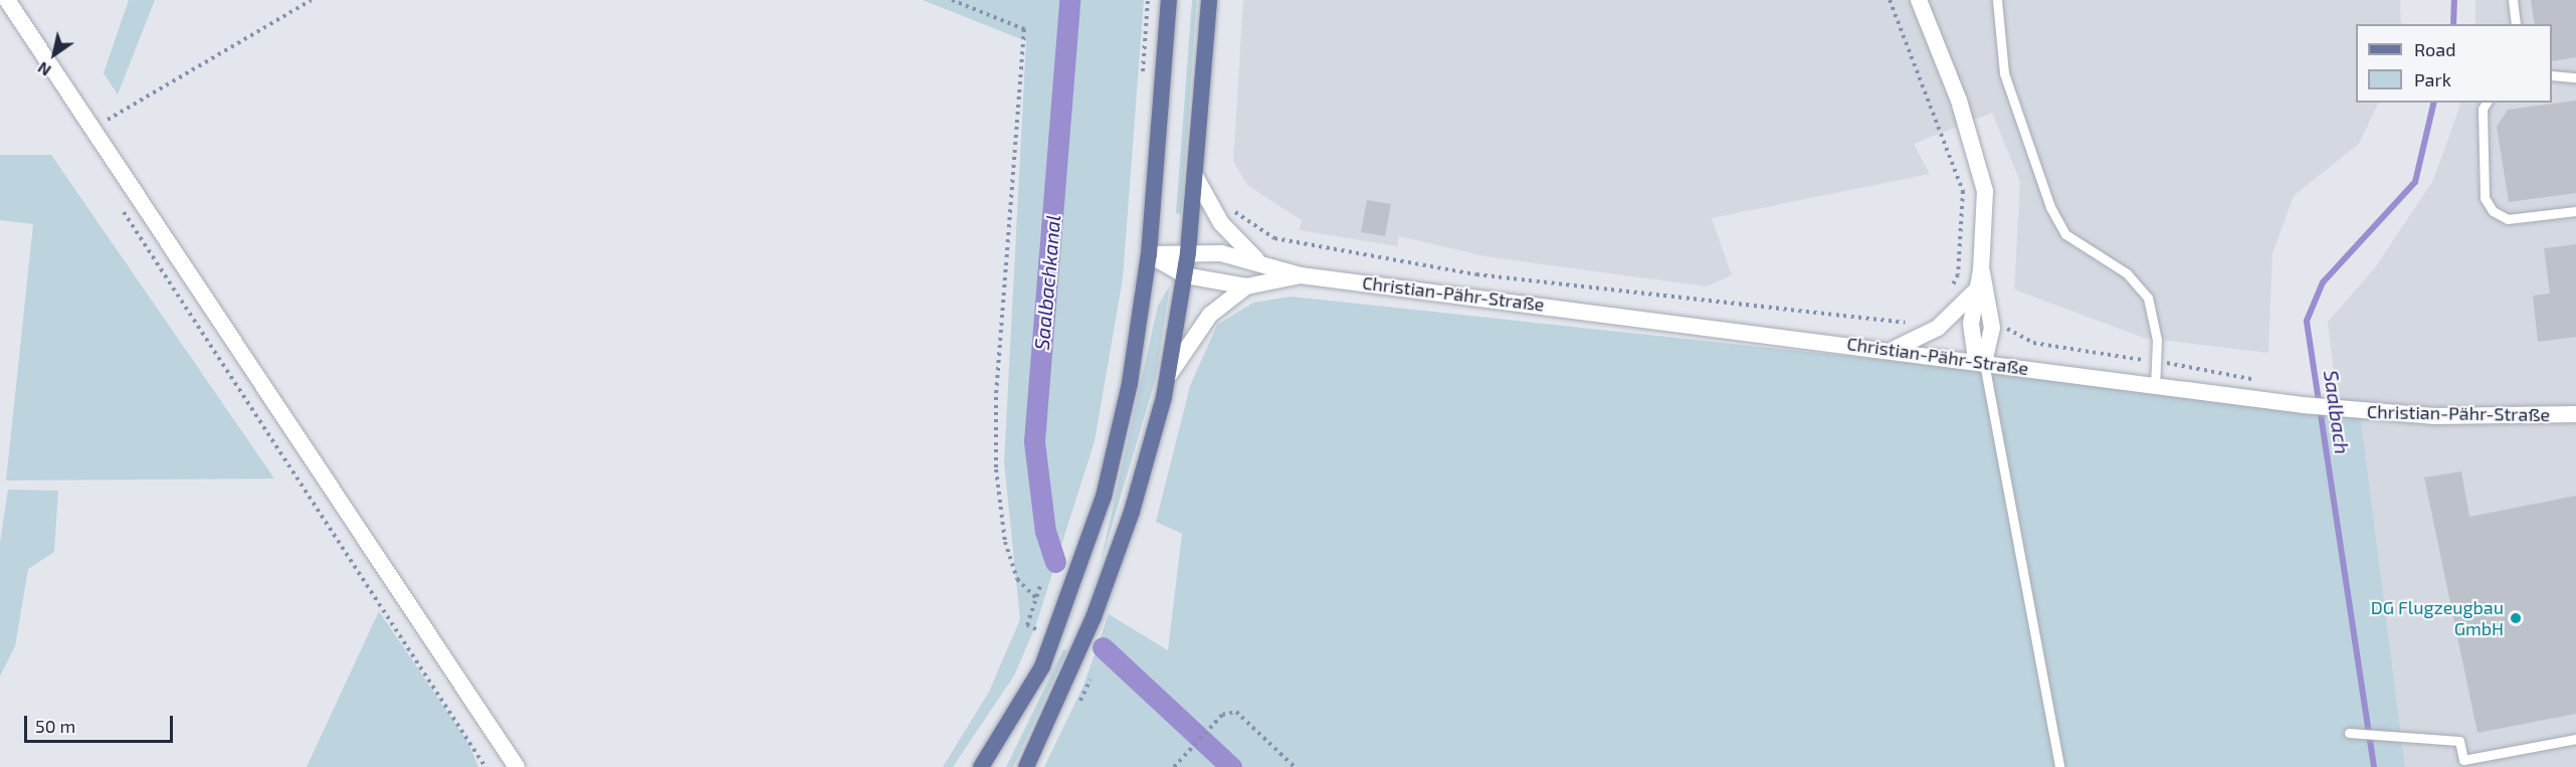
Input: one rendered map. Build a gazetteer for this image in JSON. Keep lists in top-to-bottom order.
{
  "streets": {
    "street": ["Christian-Pähr-Straße"]
  },
  "water": ["Saalbachkanal", "Saalbach"],
  "places": ["DG Flugzeugbau GmbH"],
  "legend": ["Road", "Park"],
  "scale_bar": "50 m",
  "north": "bottom left"
}
